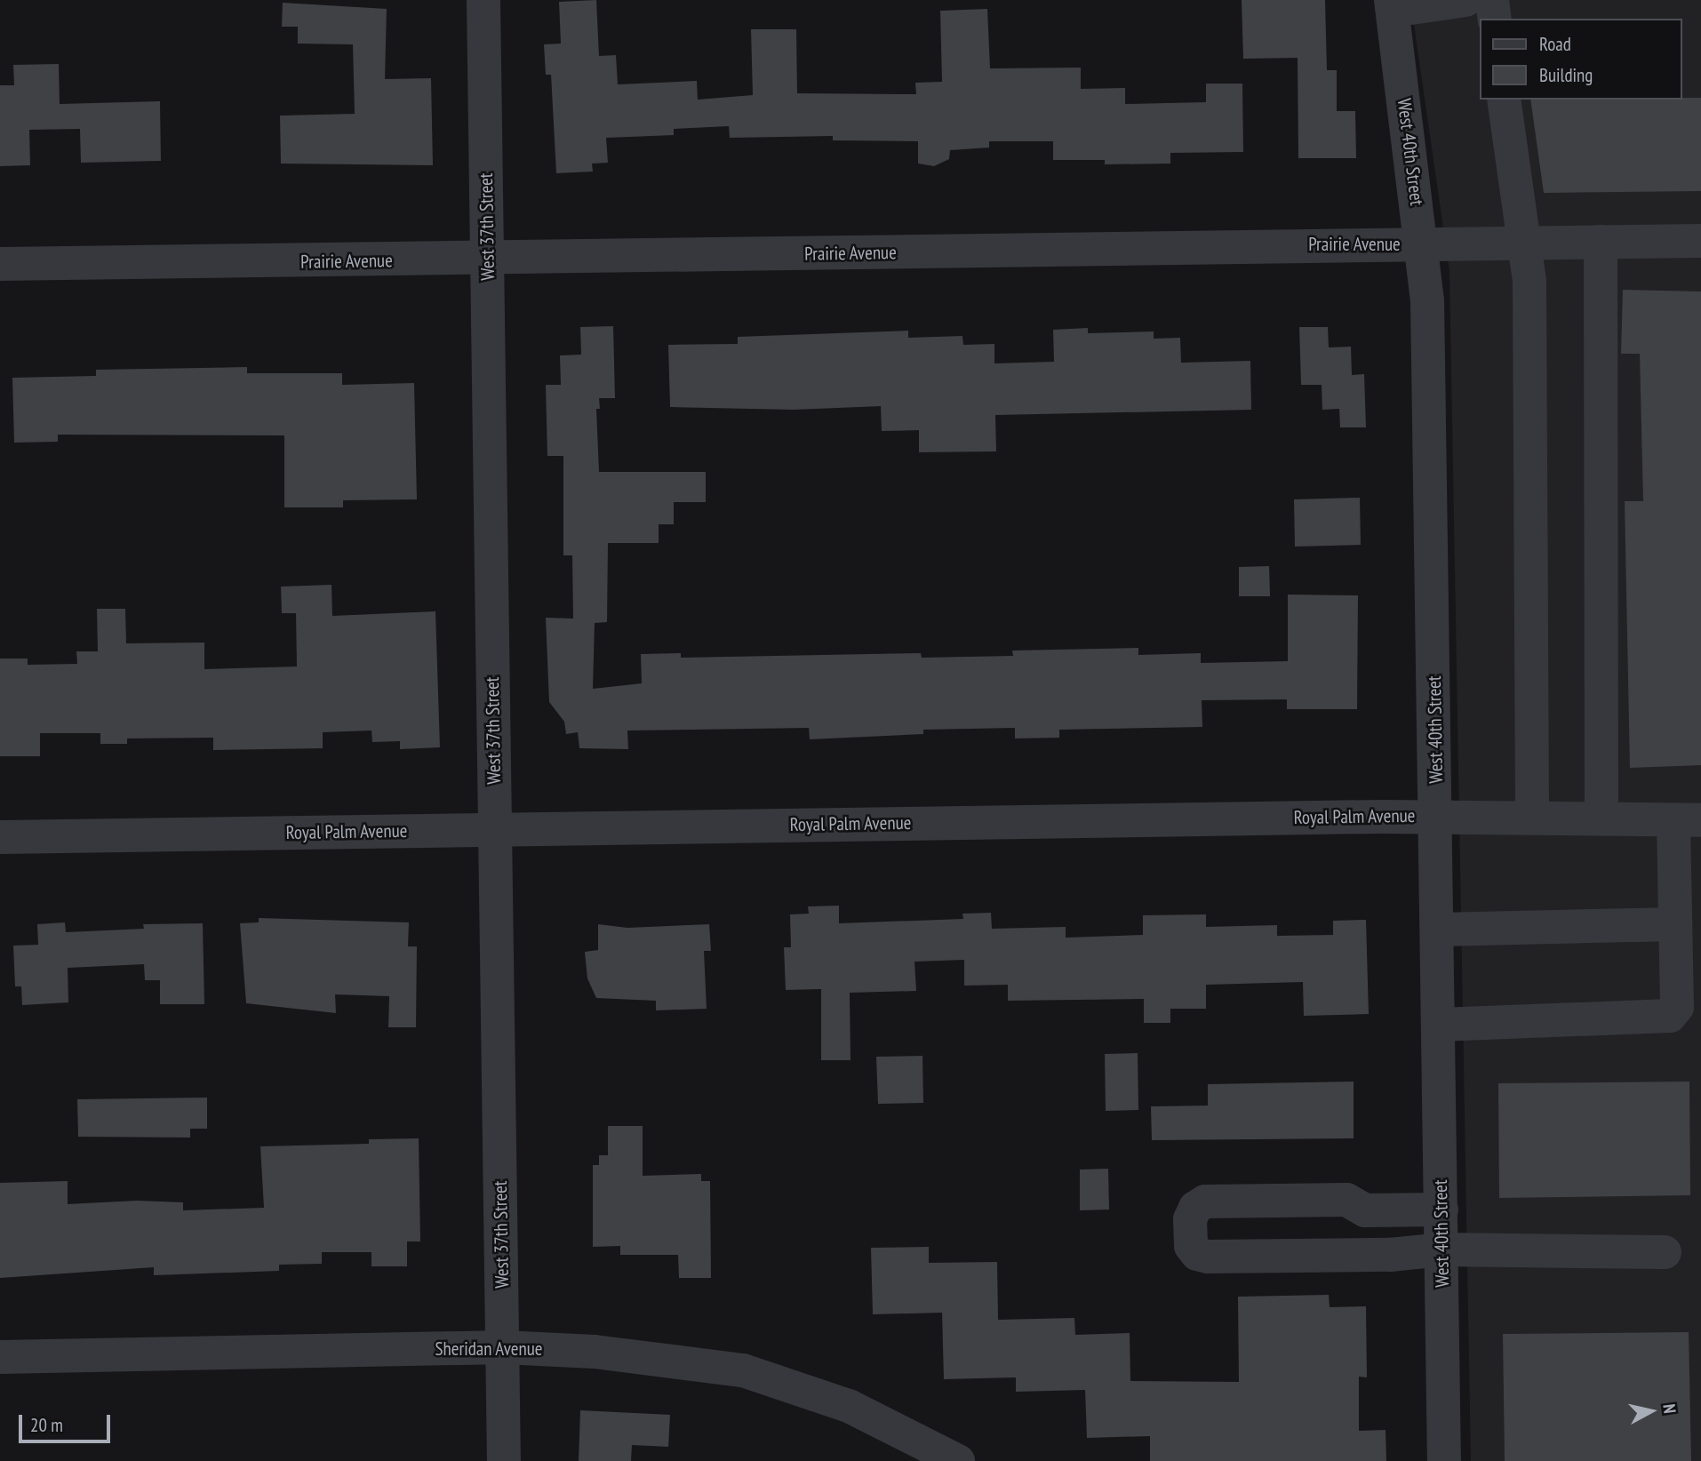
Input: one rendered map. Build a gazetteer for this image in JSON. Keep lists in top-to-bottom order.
{
  "streets": {
    "street": [
      "West 40th Street",
      "West 37th Street",
      "Prairie Avenue",
      "Royal Palm Avenue",
      "Sheridan Avenue"
    ]
  },
  "crossings": [
    ["West 40th Street", "Prairie Avenue"],
    ["West 40th Street", "Royal Palm Avenue"],
    ["West 37th Street", "Prairie Avenue"],
    ["West 37th Street", "Royal Palm Avenue"],
    ["West 37th Street", "Sheridan Avenue"]
  ],
  "legend": ["Road", "Building"],
  "scale_bar": "20 m",
  "north": "right"
}
